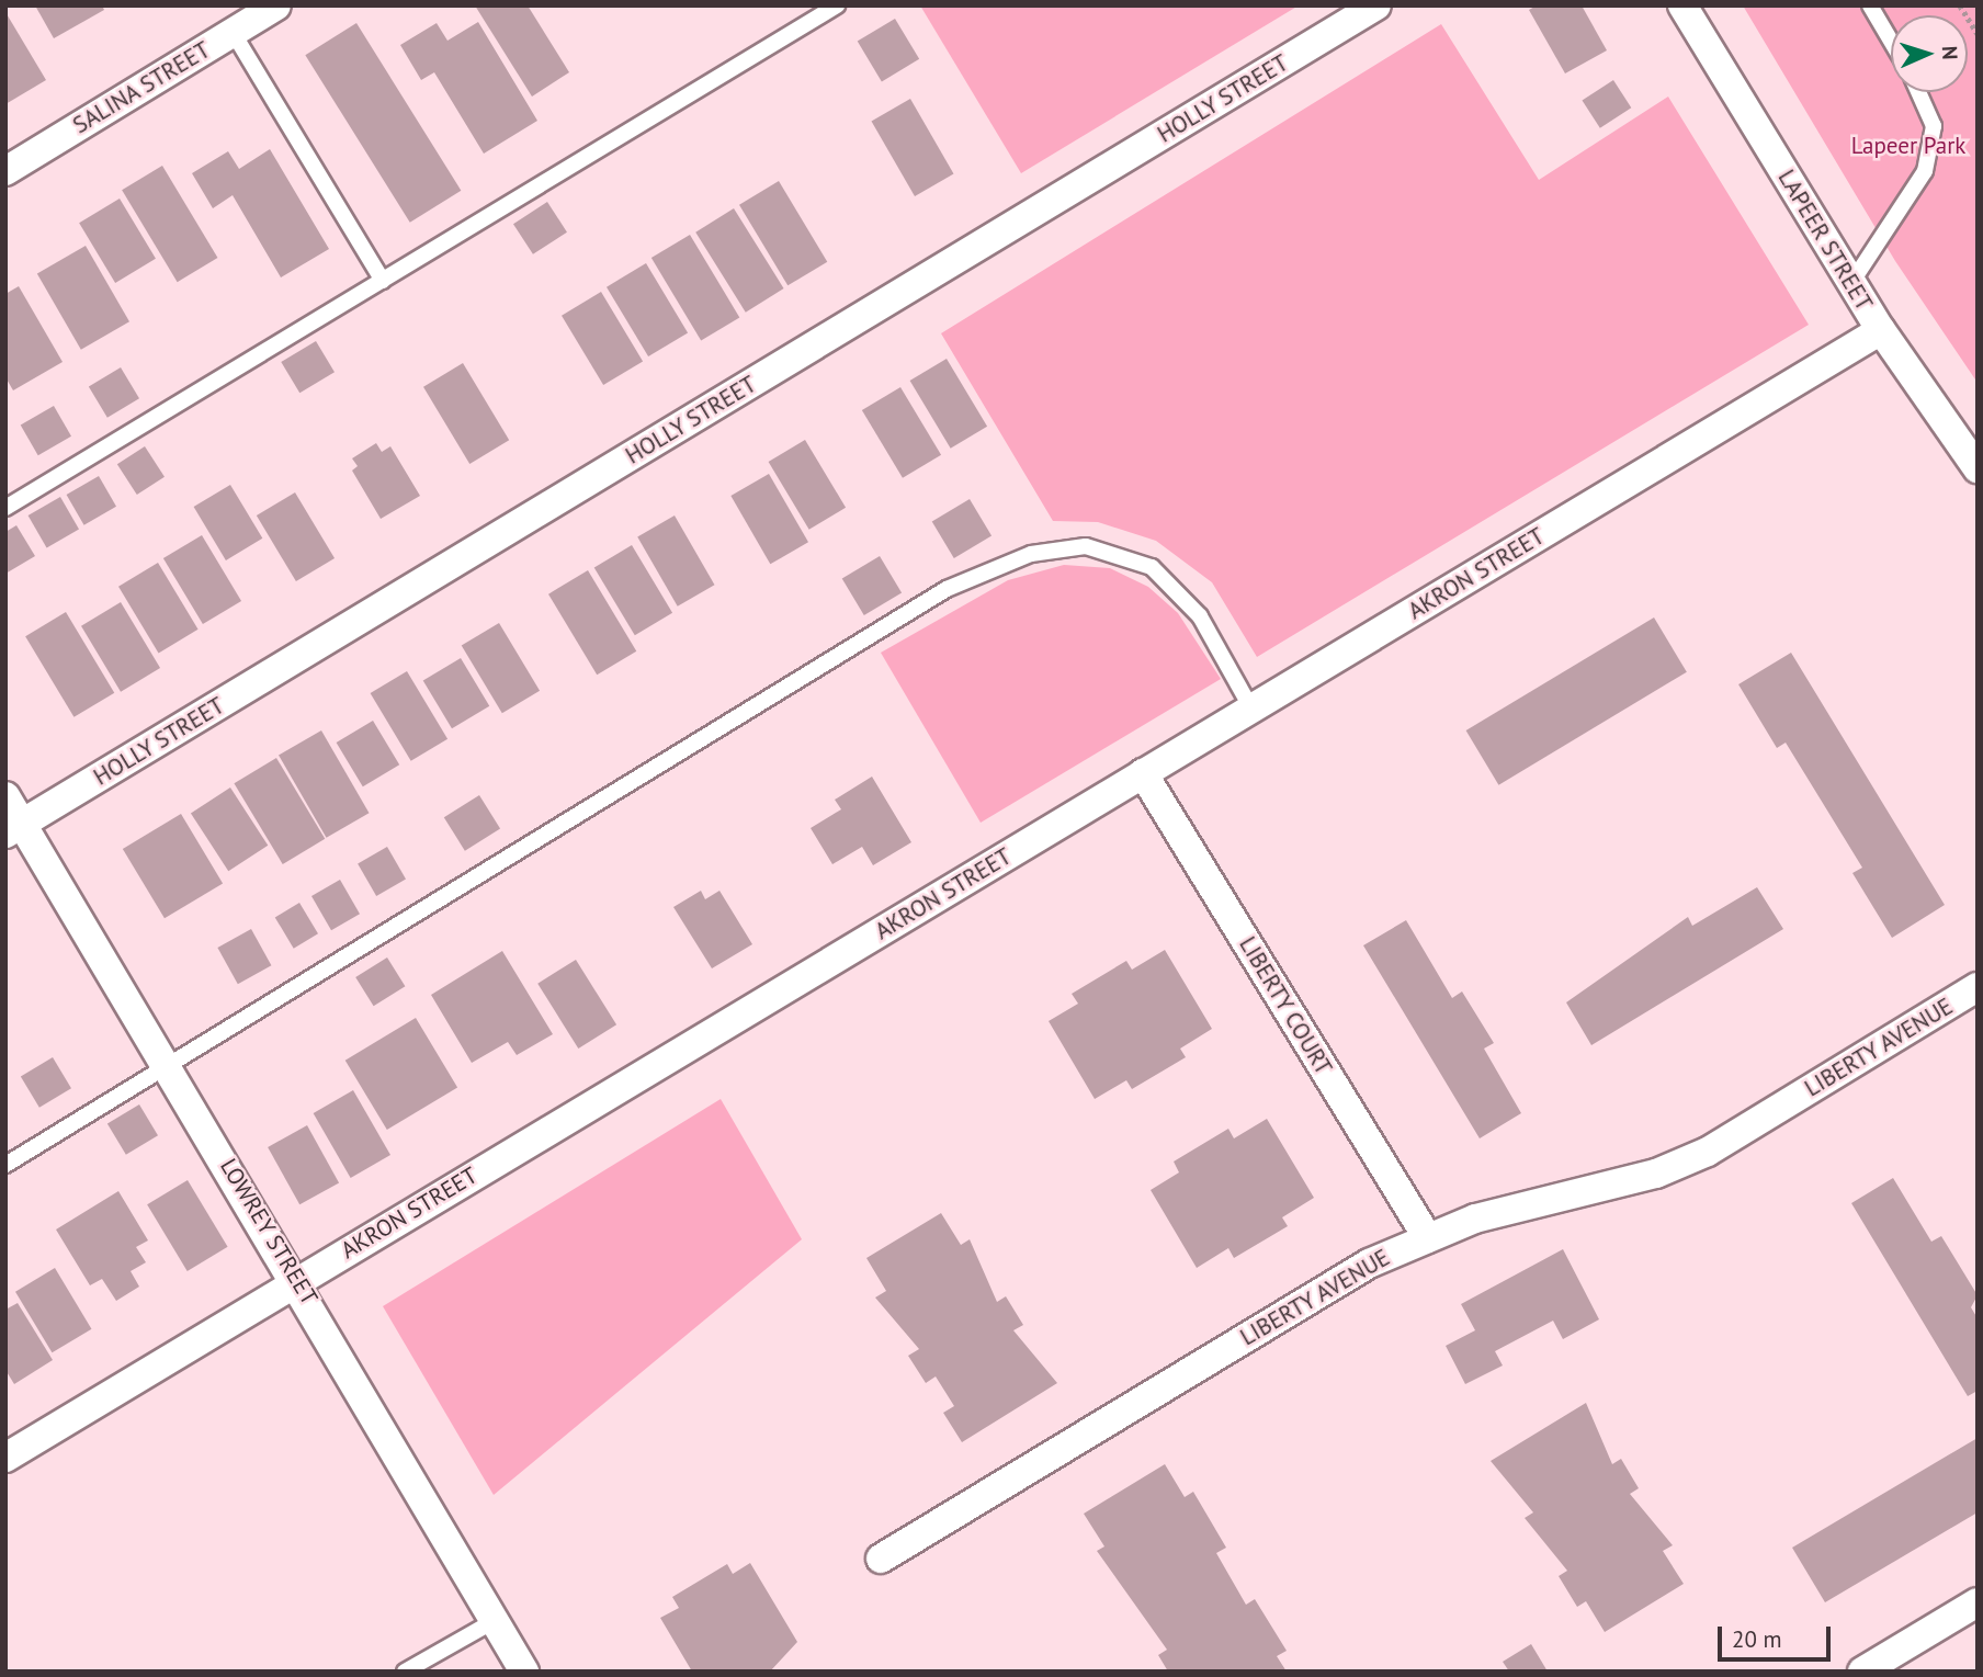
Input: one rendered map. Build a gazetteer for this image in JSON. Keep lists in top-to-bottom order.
{
  "streets": {
    "street": [
      "SALINA STREET",
      "HOLLY STREET",
      "LAPEER STREET",
      "AKRON STREET",
      "LIBERTY COURT",
      "LIBERTY AVENUE",
      "LOWREY STREET"
    ]
  },
  "crossings": [
    ["HOLLY STREET", "LOWREY STREET"],
    ["LAPEER STREET", "AKRON STREET"],
    ["AKRON STREET", "LIBERTY COURT"],
    ["AKRON STREET", "LOWREY STREET"],
    ["LIBERTY COURT", "LIBERTY AVENUE"]
  ],
  "parks": ["Lapeer Park"],
  "scale_bar": "20 m",
  "north": "right"
}
